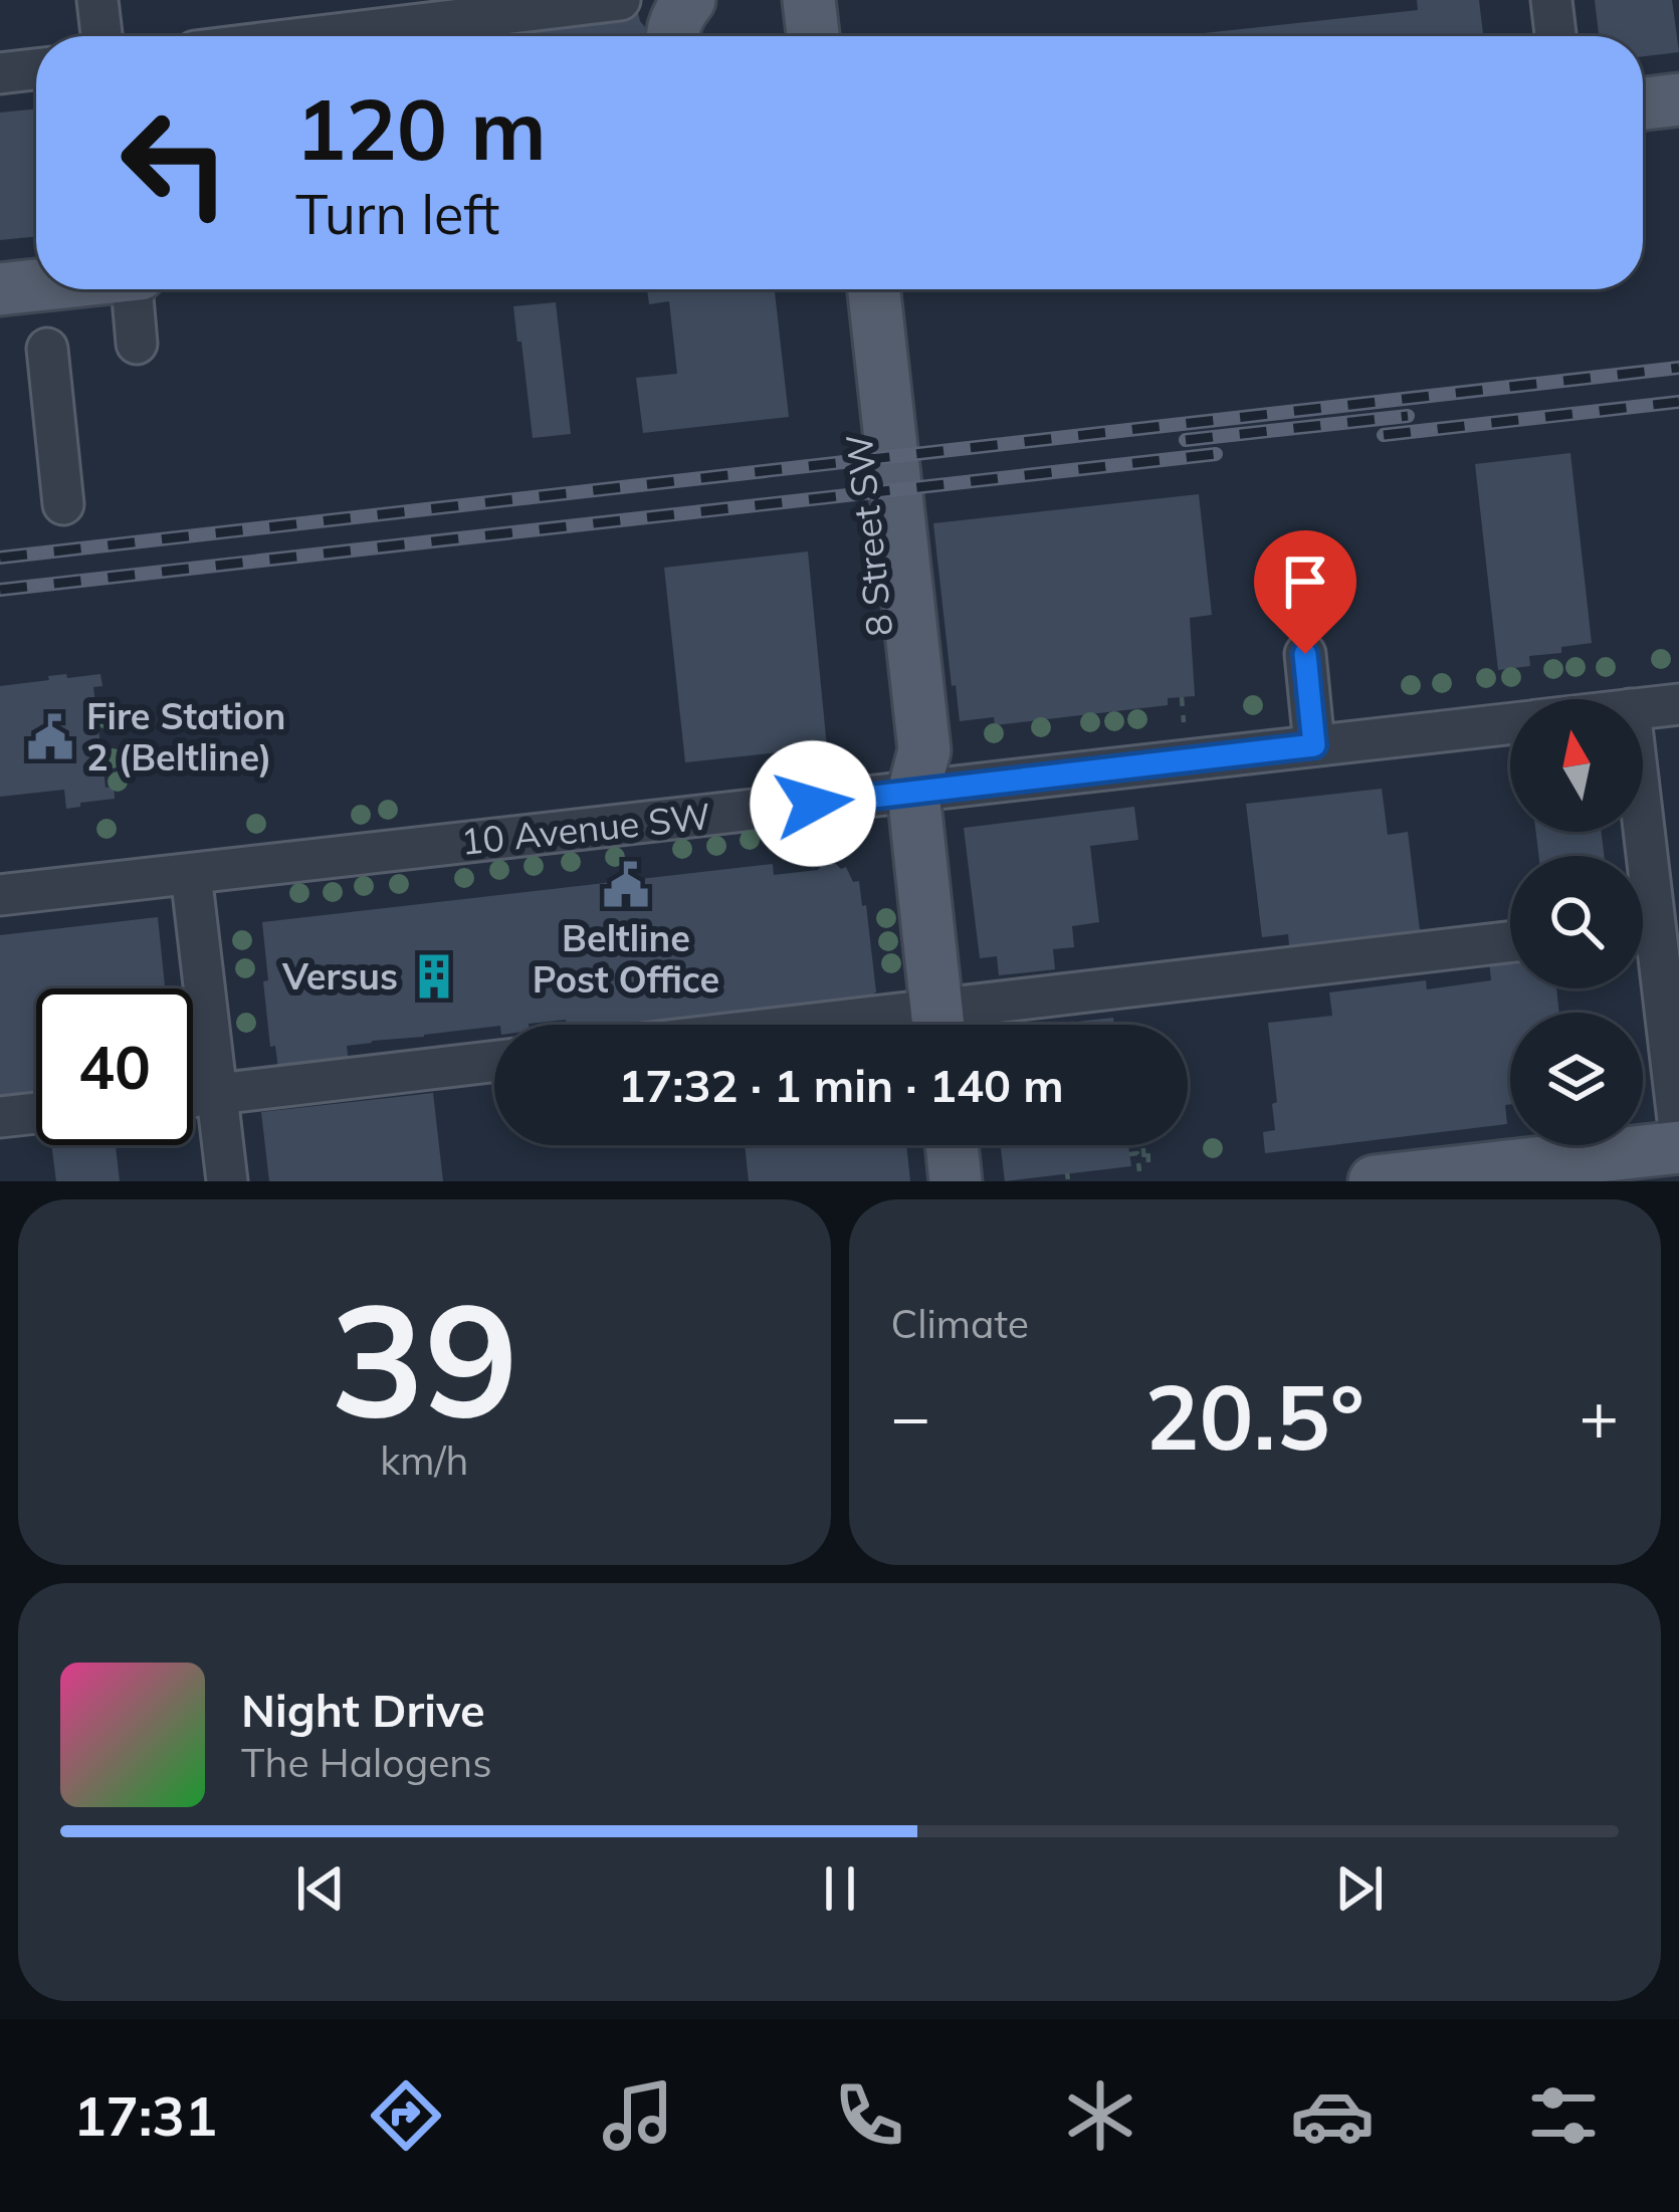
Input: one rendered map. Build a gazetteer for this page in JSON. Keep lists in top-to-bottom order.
{
  "streets": {
    "main road": ["8 Street SW"],
    "street": ["10 Avenue SW"]
  },
  "crossings": [
    ["8 Street SW", "10 Avenue SW"]
  ],
  "places": {
    "public building": ["Fire Station 2 (Beltline)", "Beltline Post Office"],
    "building": ["Versus"]
  },
  "north": "top",
  "page": {
    "turn": ["120 m", "Turn left"],
    "limit": "40",
    "trip": "17:32 · 1 min · 140 m",
    "tile": [
      ["39", "km/h"],
      "Climate"
    ],
    "heat": ["−", "20.5°", "+"],
    "song": ["Night Drive", "The Halogens"],
    "tabs": "17:31"
  }
}
